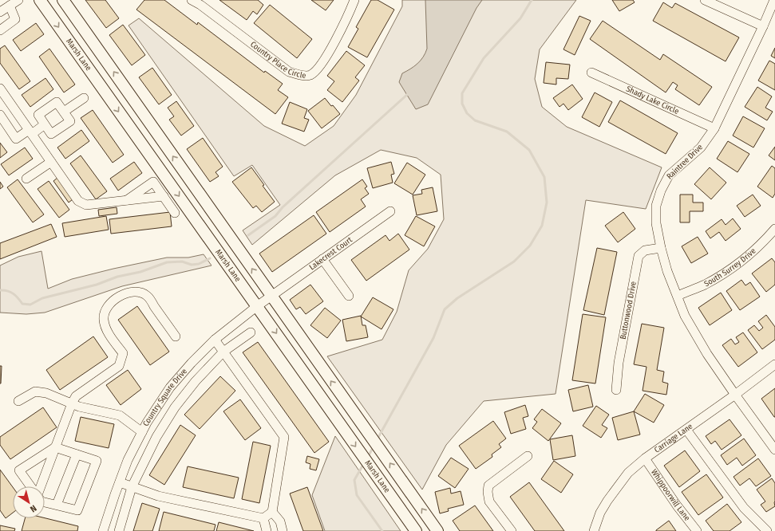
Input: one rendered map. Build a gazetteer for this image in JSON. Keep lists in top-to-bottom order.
{
  "streets": {
    "main road": ["Marsh Lane"],
    "street": [
      "Country Place Circle",
      "Shady Lake Circle",
      "Raintree Drive",
      "Lakecrest Court",
      "South Surrey Drive",
      "Buttonwood Drive",
      "Country Square Drive",
      "Carriage Lane",
      "Whippoorwill Lane"
    ]
  },
  "crossings": [
    ["Marsh Lane", "Country Square Drive"],
    ["Shady Lake Circle", "Raintree Drive"],
    ["Raintree Drive", "South Surrey Drive"],
    ["Raintree Drive", "Buttonwood Drive"],
    ["Raintree Drive", "Carriage Lane"],
    ["Lakecrest Court", "Country Square Drive"],
    ["Carriage Lane", "Whippoorwill Lane"]
  ],
  "north": "bottom right"
}
